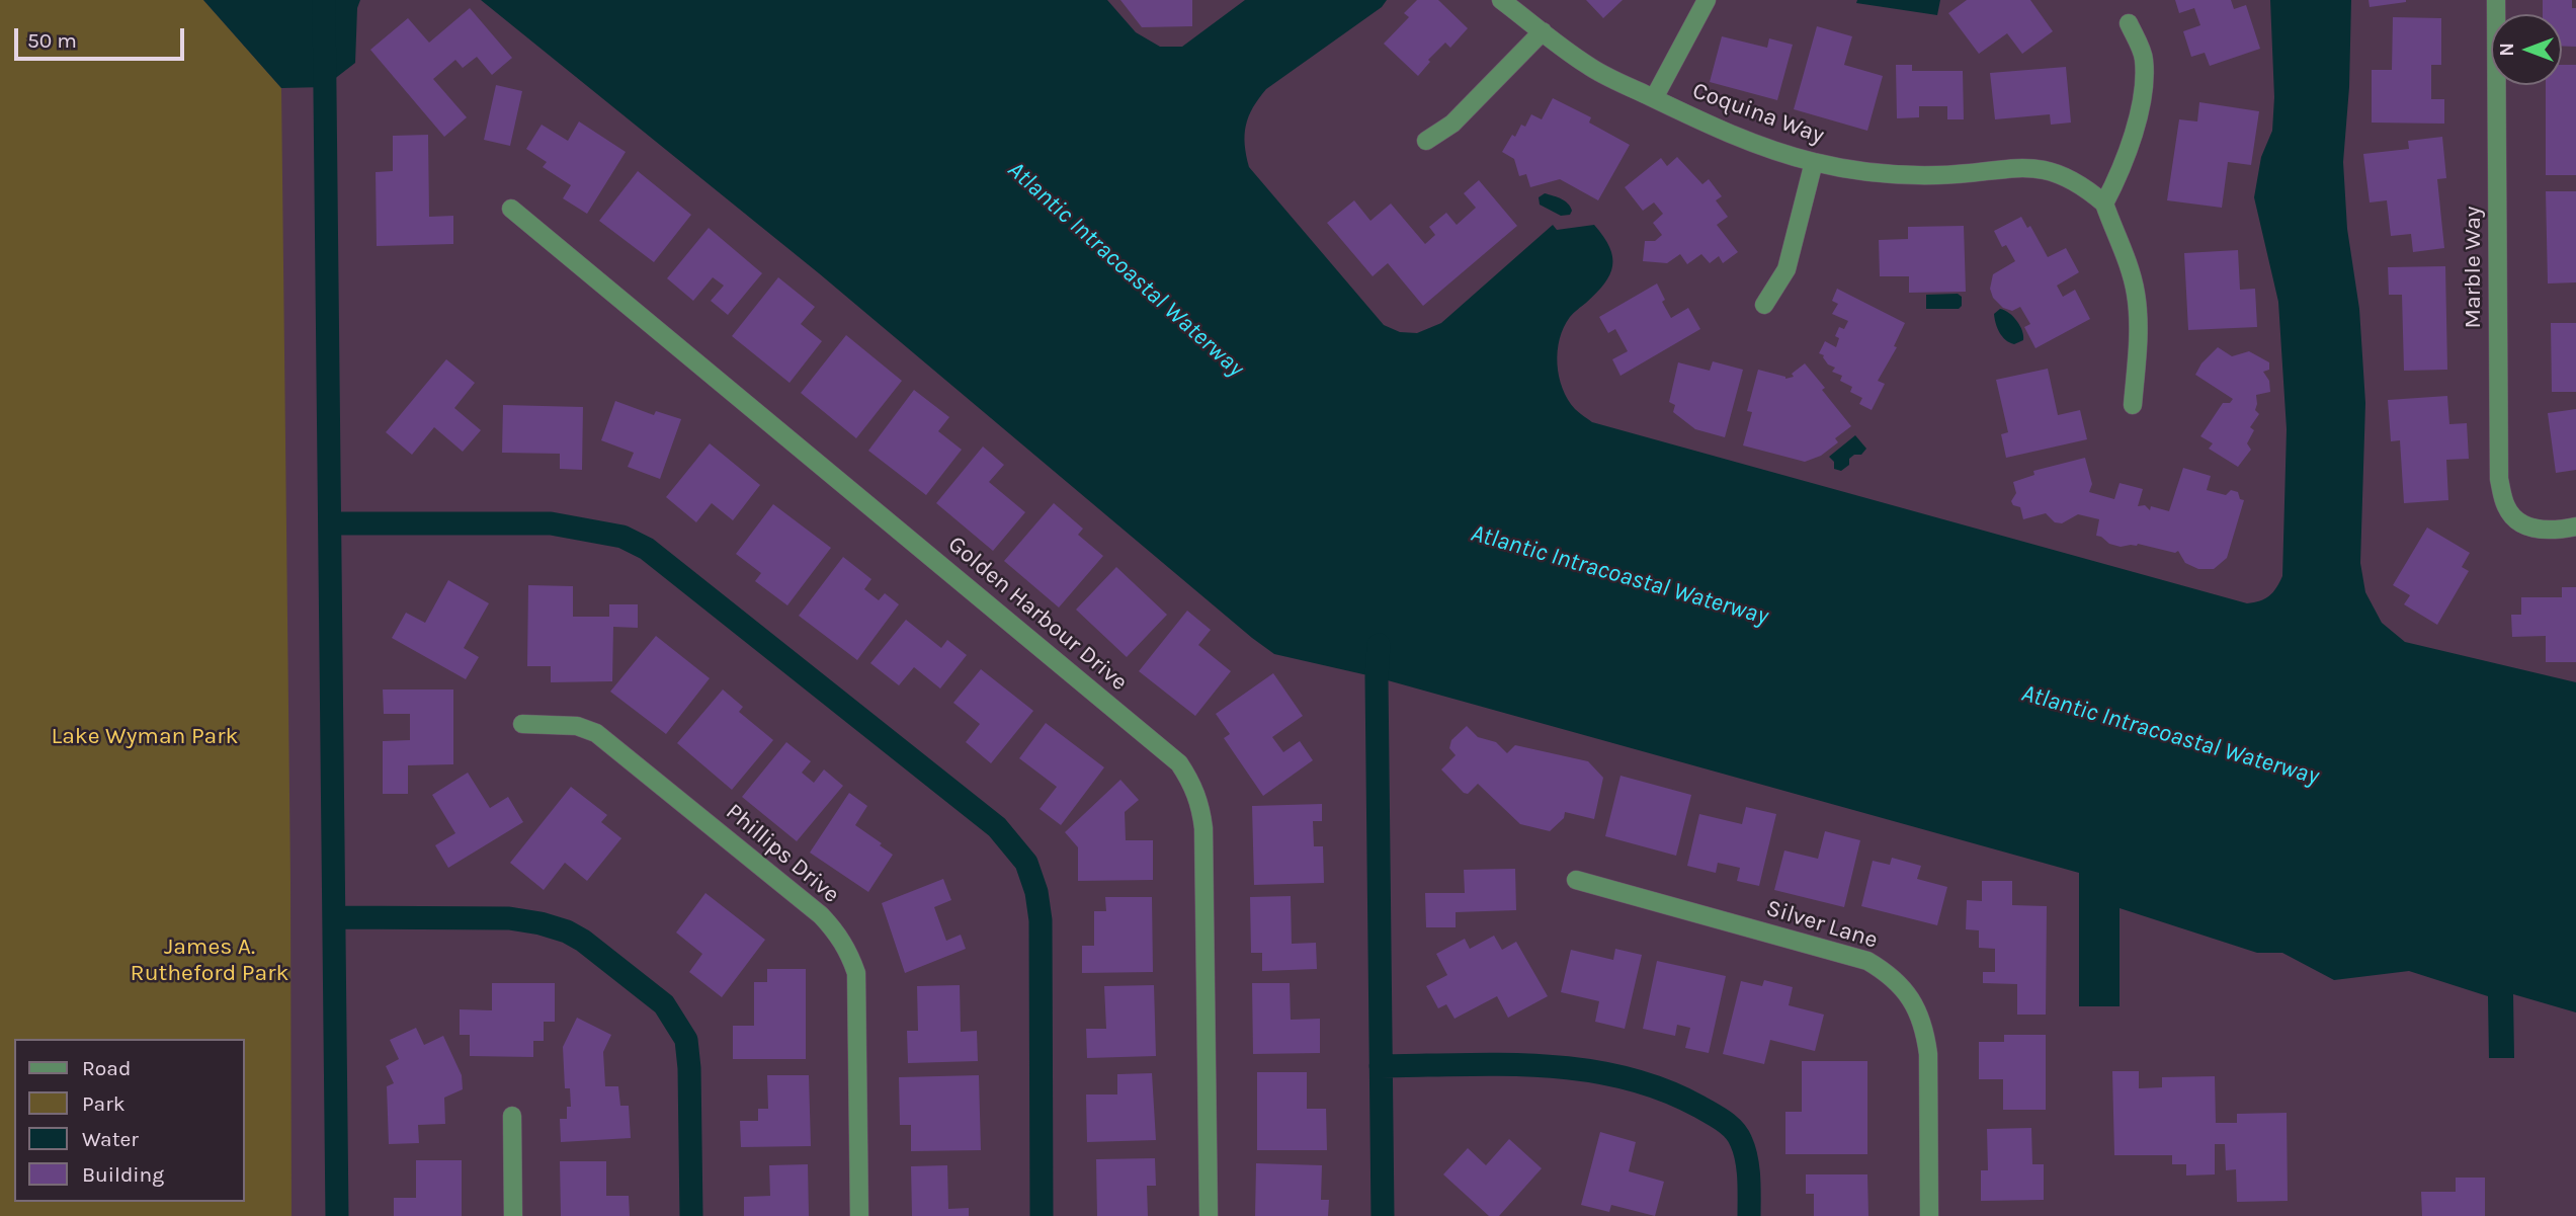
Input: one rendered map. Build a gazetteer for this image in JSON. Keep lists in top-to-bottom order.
{
  "streets": {
    "street": [
      "Coquina Way",
      "Marble Way",
      "Golden Harbour Drive",
      "Phillips Drive",
      "Silver Lane"
    ]
  },
  "water": ["Atlantic Intracoastal Waterway"],
  "parks": ["Lake Wyman Park", "James A. Rutheford Park"],
  "legend": [
    "Road",
    "Park",
    "Water",
    "Building"
  ],
  "scale_bar": "50 m",
  "north": "left"
}
